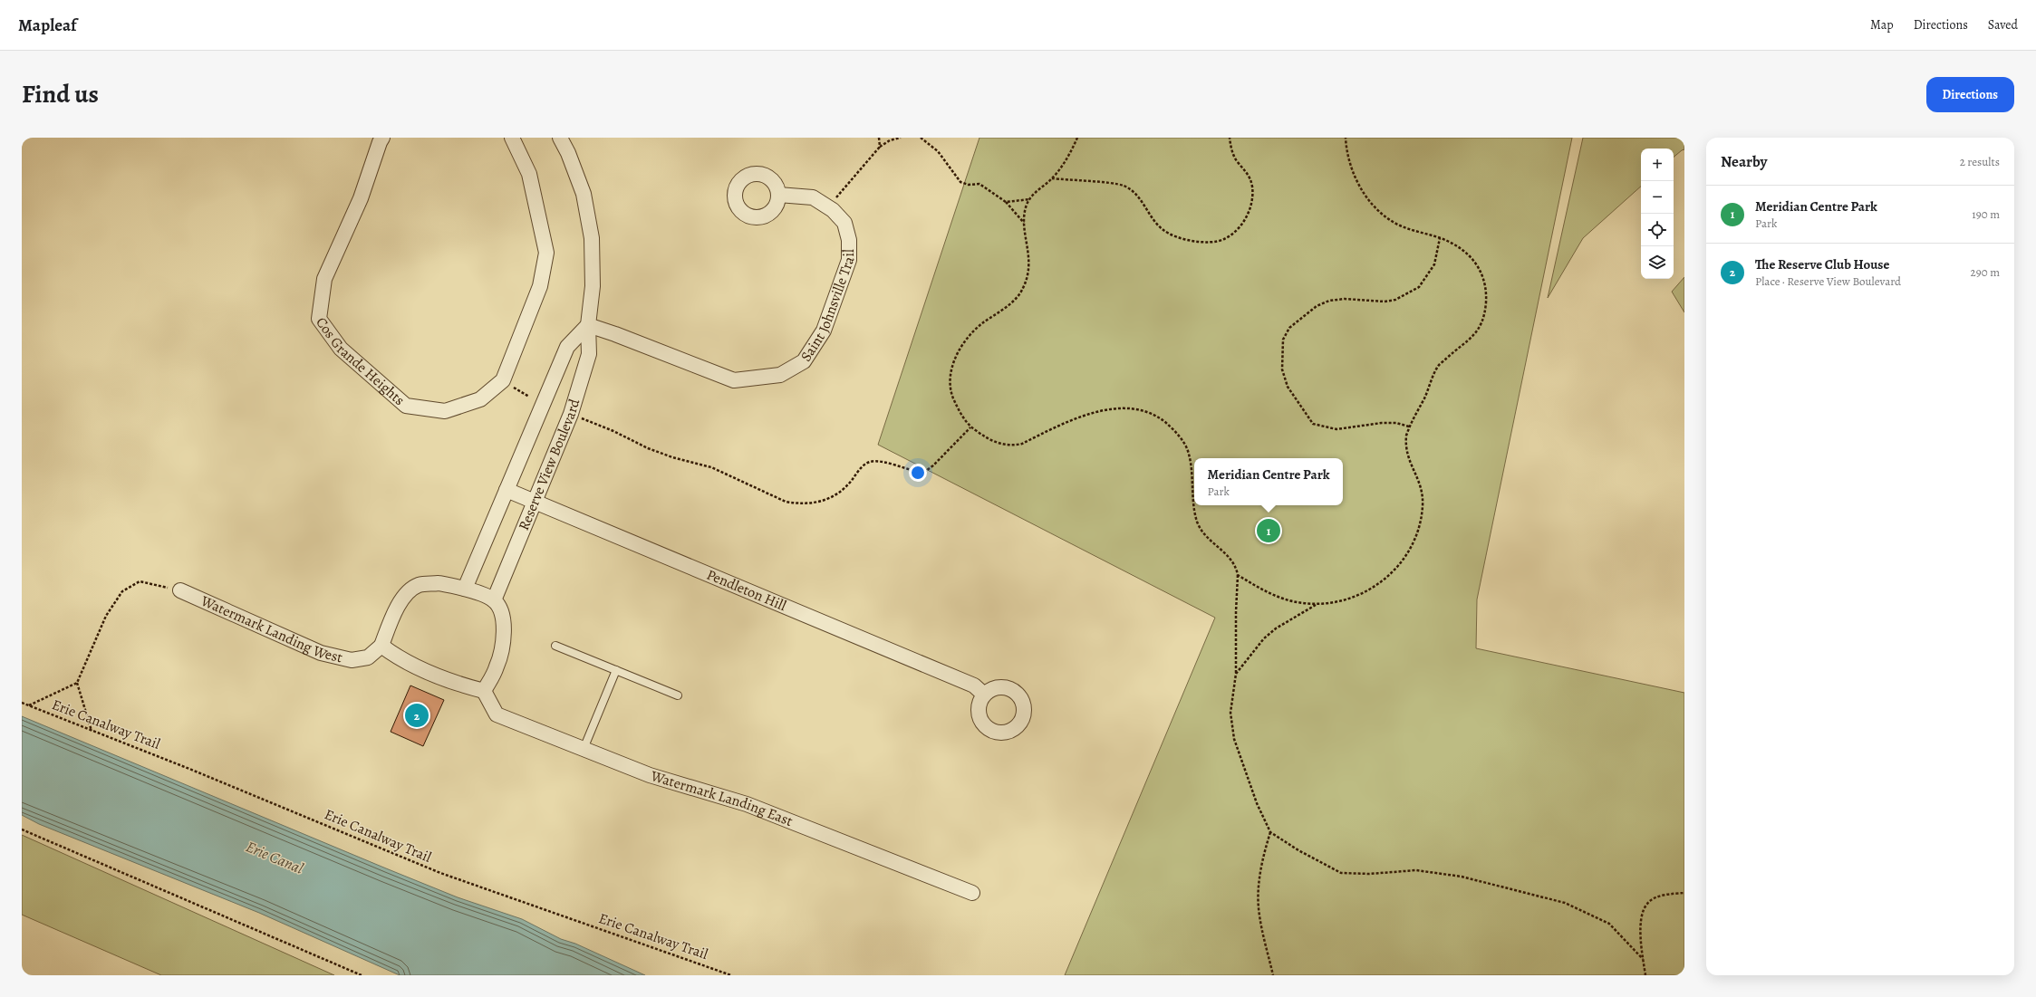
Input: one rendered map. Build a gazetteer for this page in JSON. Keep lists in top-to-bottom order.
{
  "streets": {
    "street": [
      "Saint Johnsville Trail",
      "Cos Grande Heights",
      "Reserve View Boulevard",
      "Pendleton Hill",
      "Watermark Landing West",
      "Watermark Landing East"
    ],
    "path": ["Erie Canalway Trail"]
  },
  "crossings": [
    ["Saint Johnsville Trail", "Reserve View Boulevard"],
    ["Reserve View Boulevard", "Pendleton Hill"],
    ["Reserve View Boulevard", "Watermark Landing West"],
    ["Reserve View Boulevard", "Watermark Landing East"],
    ["Watermark Landing West", "Watermark Landing East"]
  ],
  "water": ["Erie Canal"],
  "page": {
    "header": "Mapleaf",
    "nav": ["Map", "Directions", "Saved"],
    "title": "Find us",
    "buttons": "Directions",
    "heading": ["Nearby", "2 results"],
    "map_buttons": ["+", "−"],
    "list": [
      {
        "mark": "1",
        "name": "Meridian Centre Park",
        "note": "Park",
        "value": "190 m"
      },
      {
        "mark": "2",
        "name": "The Reserve Club House",
        "note": "Place · Reserve View Boulevard",
        "value": "290 m"
      }
    ],
    "popup": ["Meridian Centre Park", "Park"],
    "pins": ["1", "2"]
  }
}
